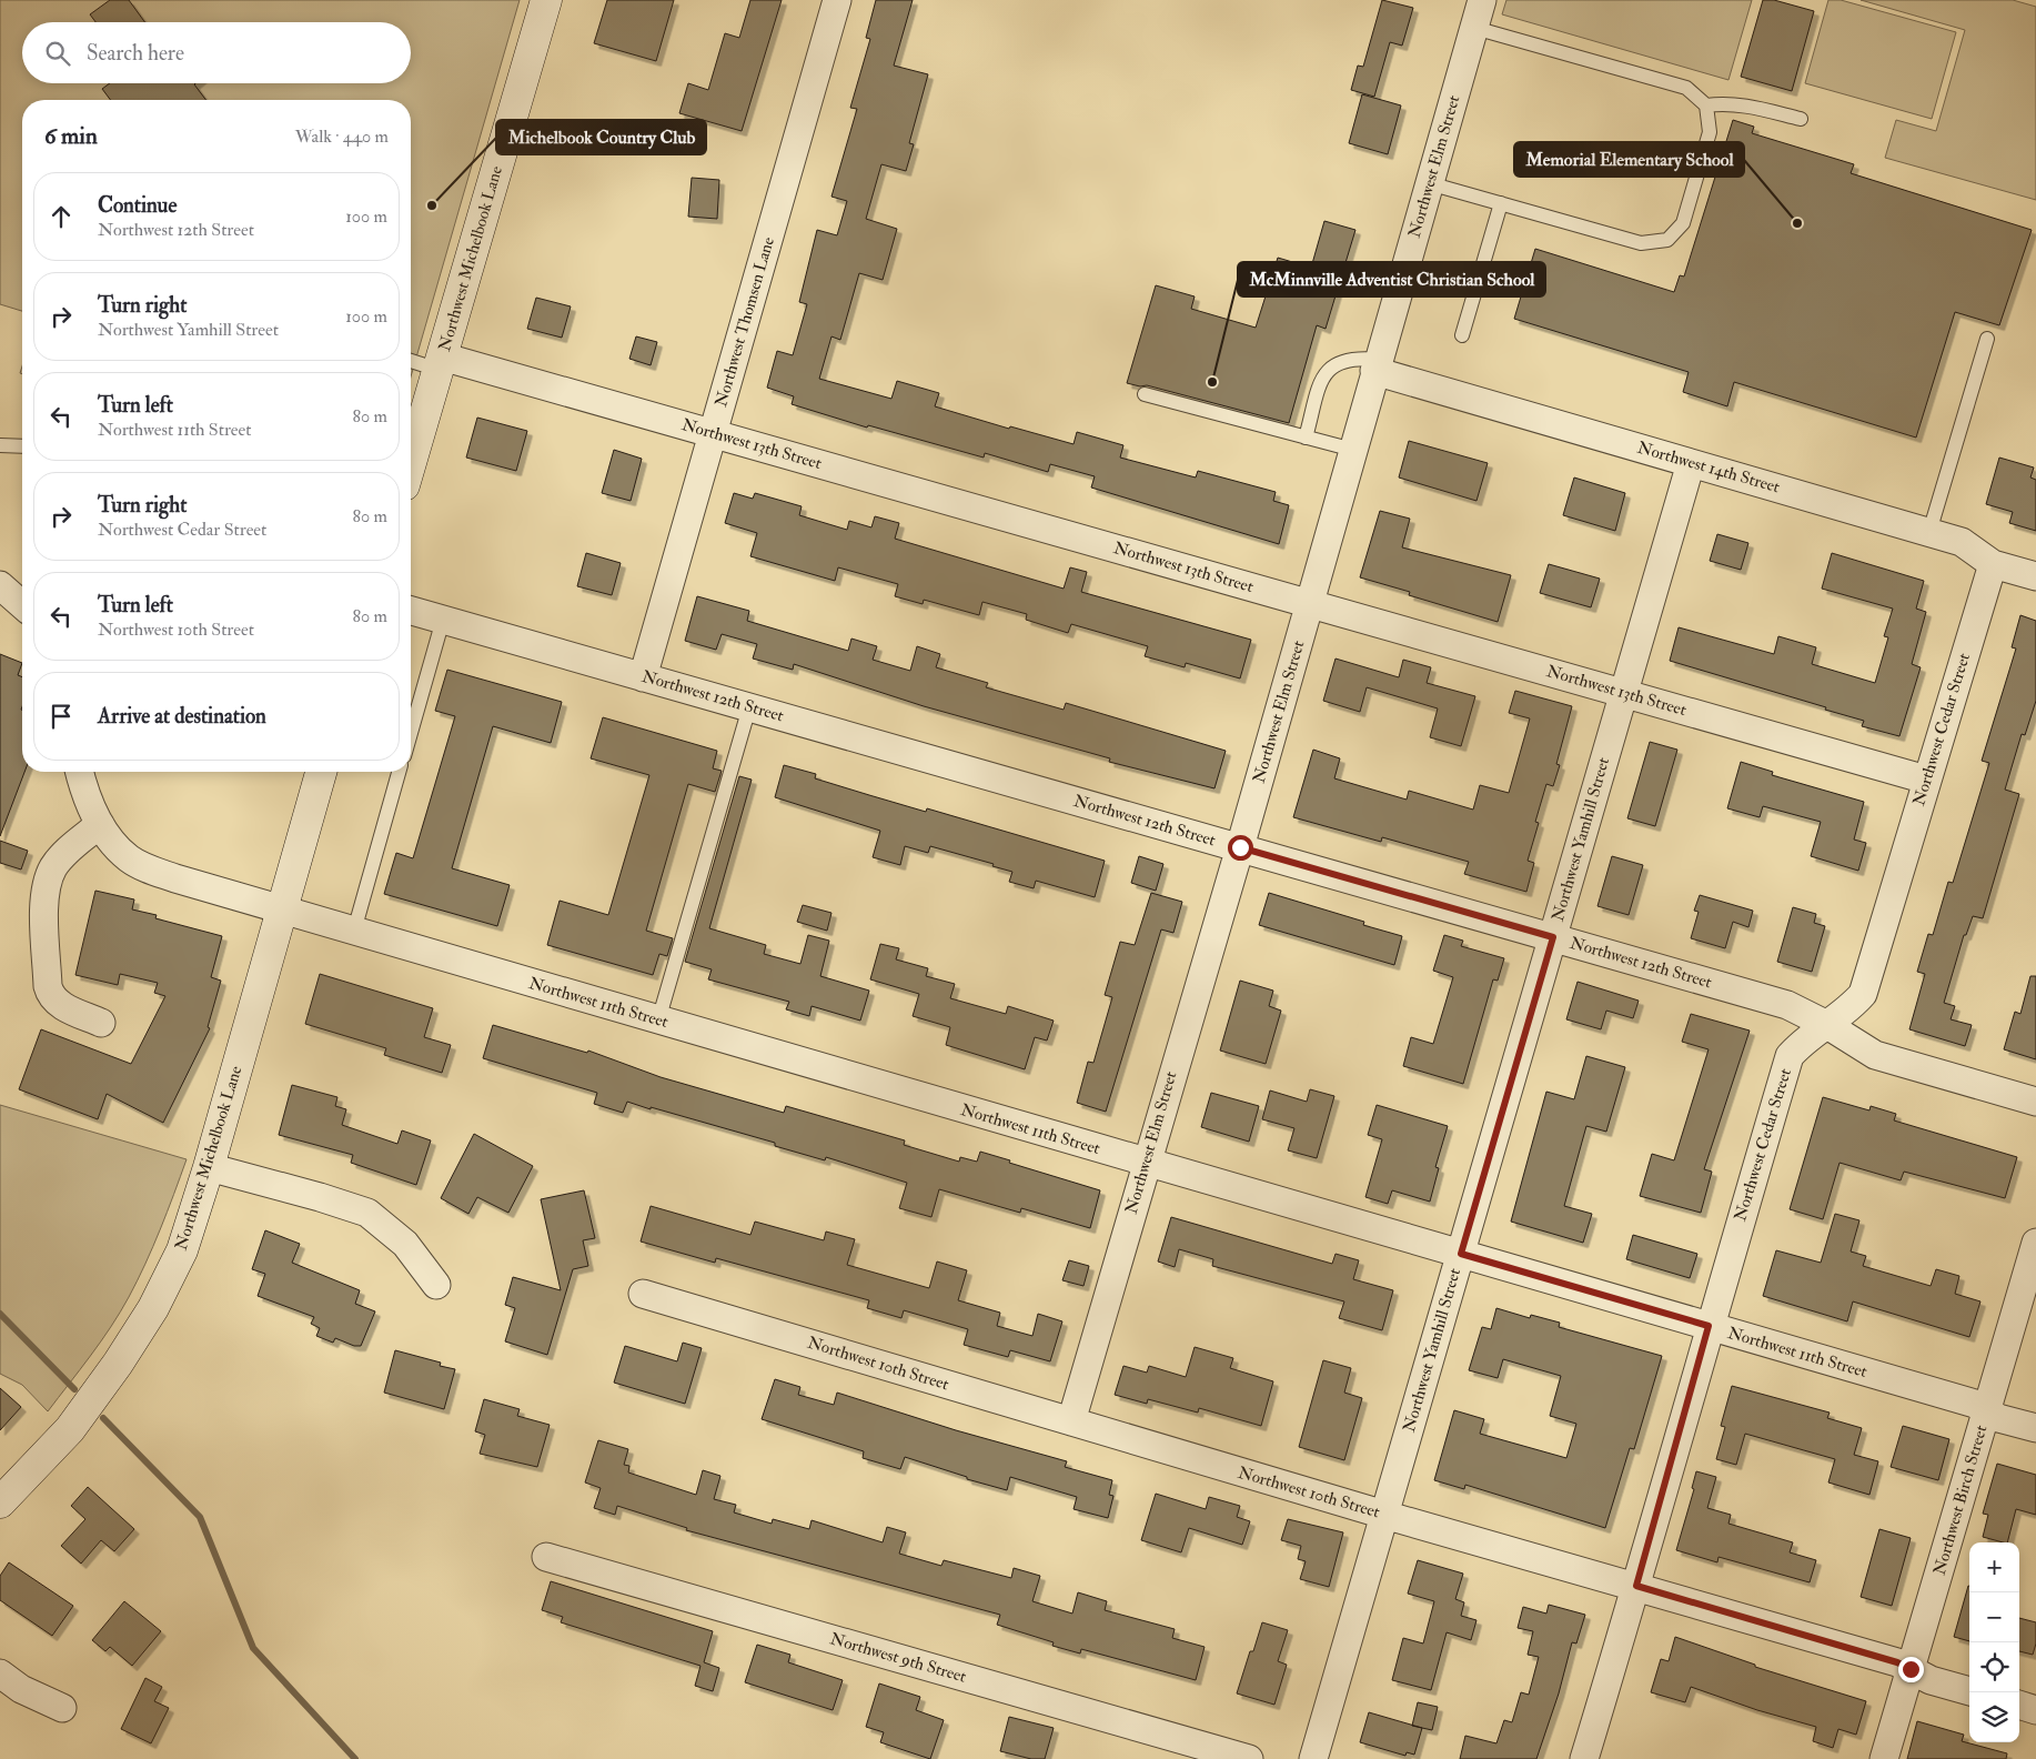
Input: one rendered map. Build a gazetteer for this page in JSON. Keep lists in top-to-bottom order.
{
  "streets": {
    "street": [
      "Northwest Elm Street",
      "Northwest Michelbook Lane",
      "Northwest Thomsen Lane",
      "Northwest 13th Street",
      "Northwest 14th Street",
      "Northwest 12th Street",
      "Northwest Cedar Street",
      "Northwest Yamhill Street",
      "Northwest 11th Street",
      "Northwest 10th Street",
      "Northwest Birch Street",
      "Northwest 9th Street"
    ]
  },
  "crossings": [
    ["Northwest Elm Street", "Northwest 13th Street"],
    ["Northwest Elm Street", "Northwest 14th Street"],
    ["Northwest Elm Street", "Northwest 12th Street"],
    ["Northwest Elm Street", "Northwest 11th Street"],
    ["Northwest Elm Street", "Northwest 10th Street"],
    ["Northwest Michelbook Lane", "Northwest 13th Street"],
    ["Northwest Michelbook Lane", "Northwest 11th Street"],
    ["Northwest Thomsen Lane", "Northwest 13th Street"],
    ["Northwest Thomsen Lane", "Northwest 12th Street"],
    ["Northwest 13th Street", "Northwest Cedar Street"],
    ["Northwest 13th Street", "Northwest Yamhill Street"],
    ["Northwest 14th Street", "Northwest Cedar Street"],
    ["Northwest 14th Street", "Northwest Yamhill Street"],
    ["Northwest 12th Street", "Northwest Cedar Street"],
    ["Northwest 12th Street", "Northwest Yamhill Street"],
    ["Northwest Cedar Street", "Northwest 11th Street"],
    ["Northwest Cedar Street", "Northwest 10th Street"],
    ["Northwest Yamhill Street", "Northwest 11th Street"],
    ["Northwest Yamhill Street", "Northwest 10th Street"],
    ["Northwest 11th Street", "Northwest Birch Street"],
    ["Northwest 10th Street", "Northwest Birch Street"]
  ],
  "places": ["Michelbook Country Club", "Memorial Elementary School", "McMinnville Adventist Christian School"],
  "page": {
    "search": "Search here",
    "heading": ["6 min", "Walk · 440 m"],
    "list": [
      ["Continue", "Northwest 12th Street", "100 m"],
      ["Turn right", "Northwest Yamhill Street", "100 m"],
      ["Turn left", "Northwest 11th Street", "80 m"],
      ["Turn right", "Northwest Cedar Street", "80 m"],
      ["Turn left", "Northwest 10th Street", "80 m"],
      "Arrive at destination"
    ],
    "map_buttons": ["+", "−"]
  }
}
